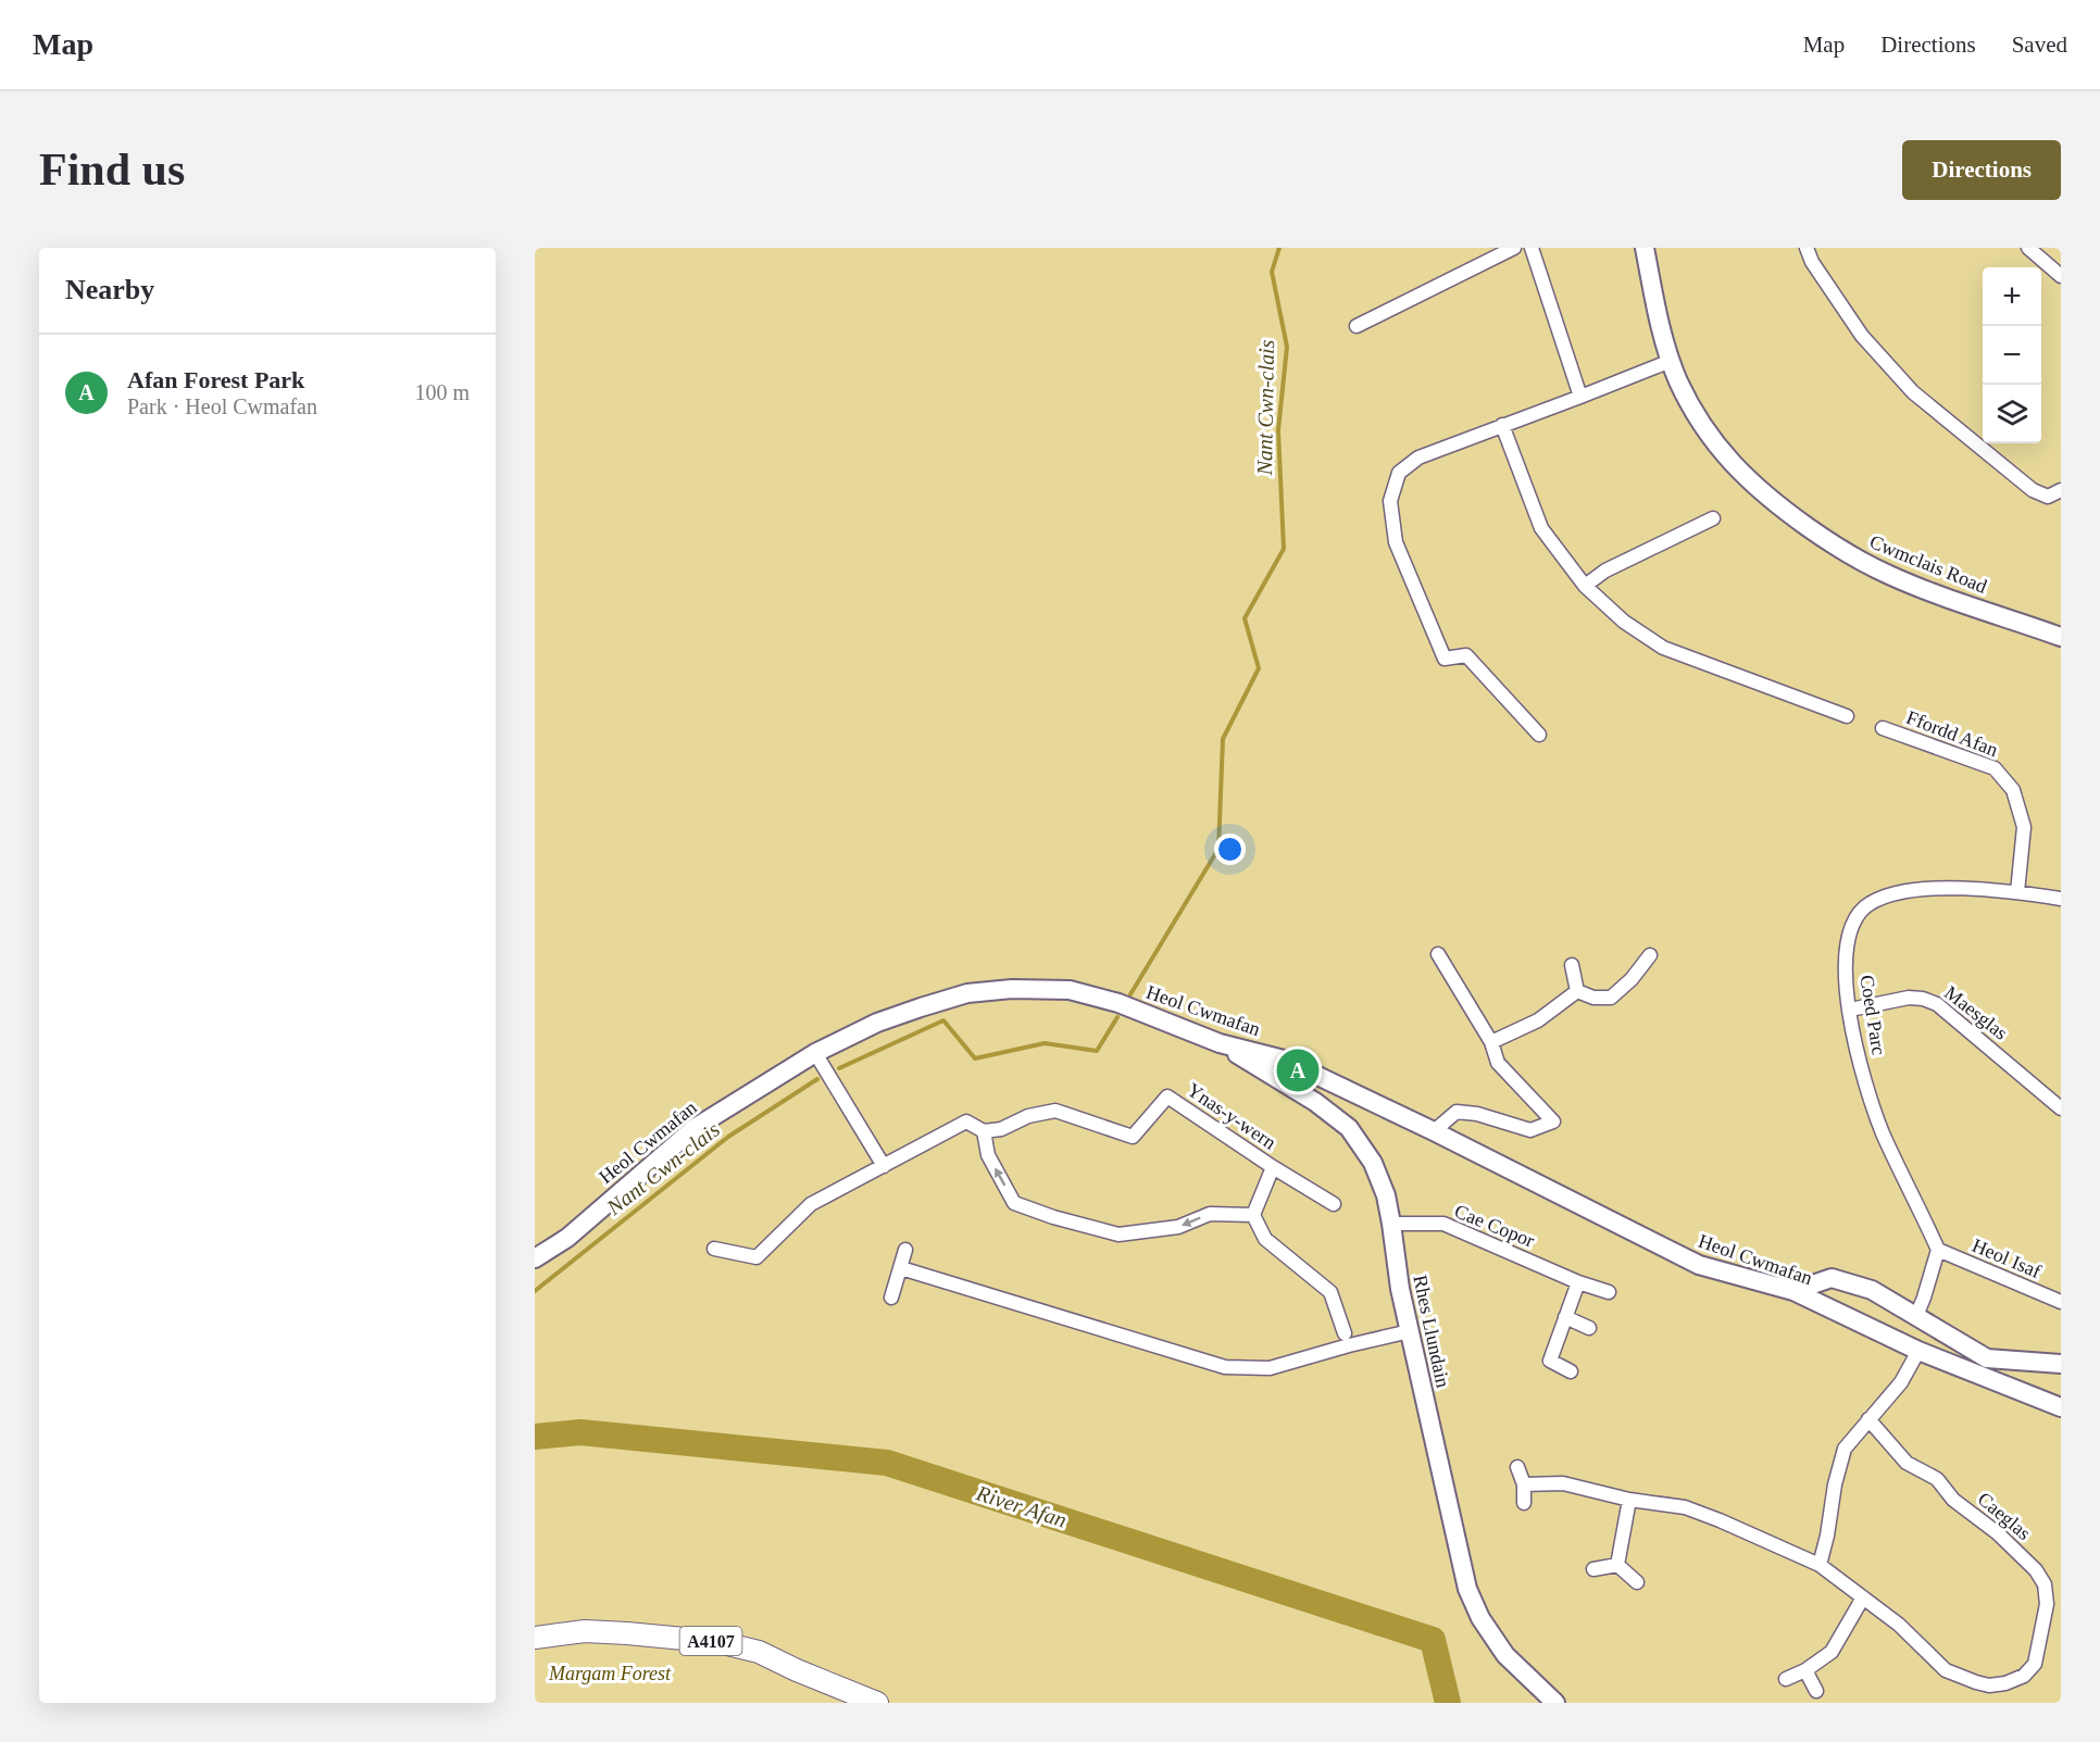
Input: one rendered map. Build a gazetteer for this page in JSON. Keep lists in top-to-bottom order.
{
  "streets": {
    "main road": [
      "Cwmclais Road",
      "Heol Cwmafan",
      "Rhes Llundain",
      "A4107"
    ],
    "street": [
      "Ffordd Afan",
      "Maesglas",
      "Coed Parc",
      "Ynas-y-wern",
      "Cae Copor",
      "Heol Isaf",
      "Caeglas"
    ]
  },
  "crossings": [
    ["Ffordd Afan", "Coed Parc"],
    ["Heol Cwmafan", "Rhes Llundain"],
    ["Maesglas", "Coed Parc"],
    ["Coed Parc", "Heol Isaf"],
    ["Cae Copor", "Rhes Llundain"]
  ],
  "water": ["Nant Cwn-clais", "River Afan"],
  "parks": ["Margam Forest"],
  "page": {
    "header": "Map",
    "nav": ["Map", "Directions", "Saved"],
    "buttons": "Directions",
    "title": "Find us",
    "heading": "Nearby",
    "map_buttons": ["+", "−"],
    "list": [
      {
        "mark": "A",
        "name": "Afan Forest Park",
        "note": "Park · Heol Cwmafan",
        "value": "100 m"
      }
    ],
    "pins": "A"
  }
}
